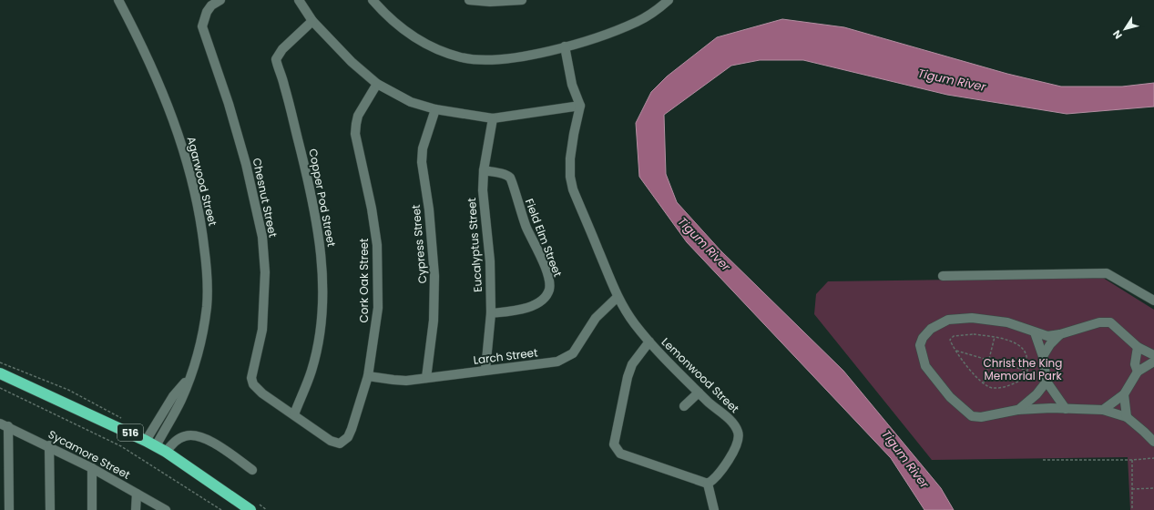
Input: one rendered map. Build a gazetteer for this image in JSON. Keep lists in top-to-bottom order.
{
  "streets": {
    "highway": ["516"],
    "street": [
      "Agarwood Street",
      "Chesnut Street",
      "Copper Pod Street",
      "Field Elm Street",
      "Cypress Street",
      "Eucalyptus Street",
      "Cork Oak Street",
      "Larch Street",
      "Lemonwood Street",
      "Sycamore Street"
    ]
  },
  "crossings": [
    ["Agarwood Street", "516"],
    ["Chesnut Street", "Copper Pod Street"],
    ["Chesnut Street", "Cork Oak Street"],
    ["Copper Pod Street", "Cork Oak Street"],
    ["Field Elm Street", "Eucalyptus Street"],
    ["Cypress Street", "Larch Street"],
    ["Eucalyptus Street", "Larch Street"],
    ["Cork Oak Street", "Larch Street"],
    ["Larch Street", "Lemonwood Street"]
  ],
  "water": ["Tigum River"],
  "parks": ["Christ the King Memorial Park"],
  "north": "bottom left"
}
